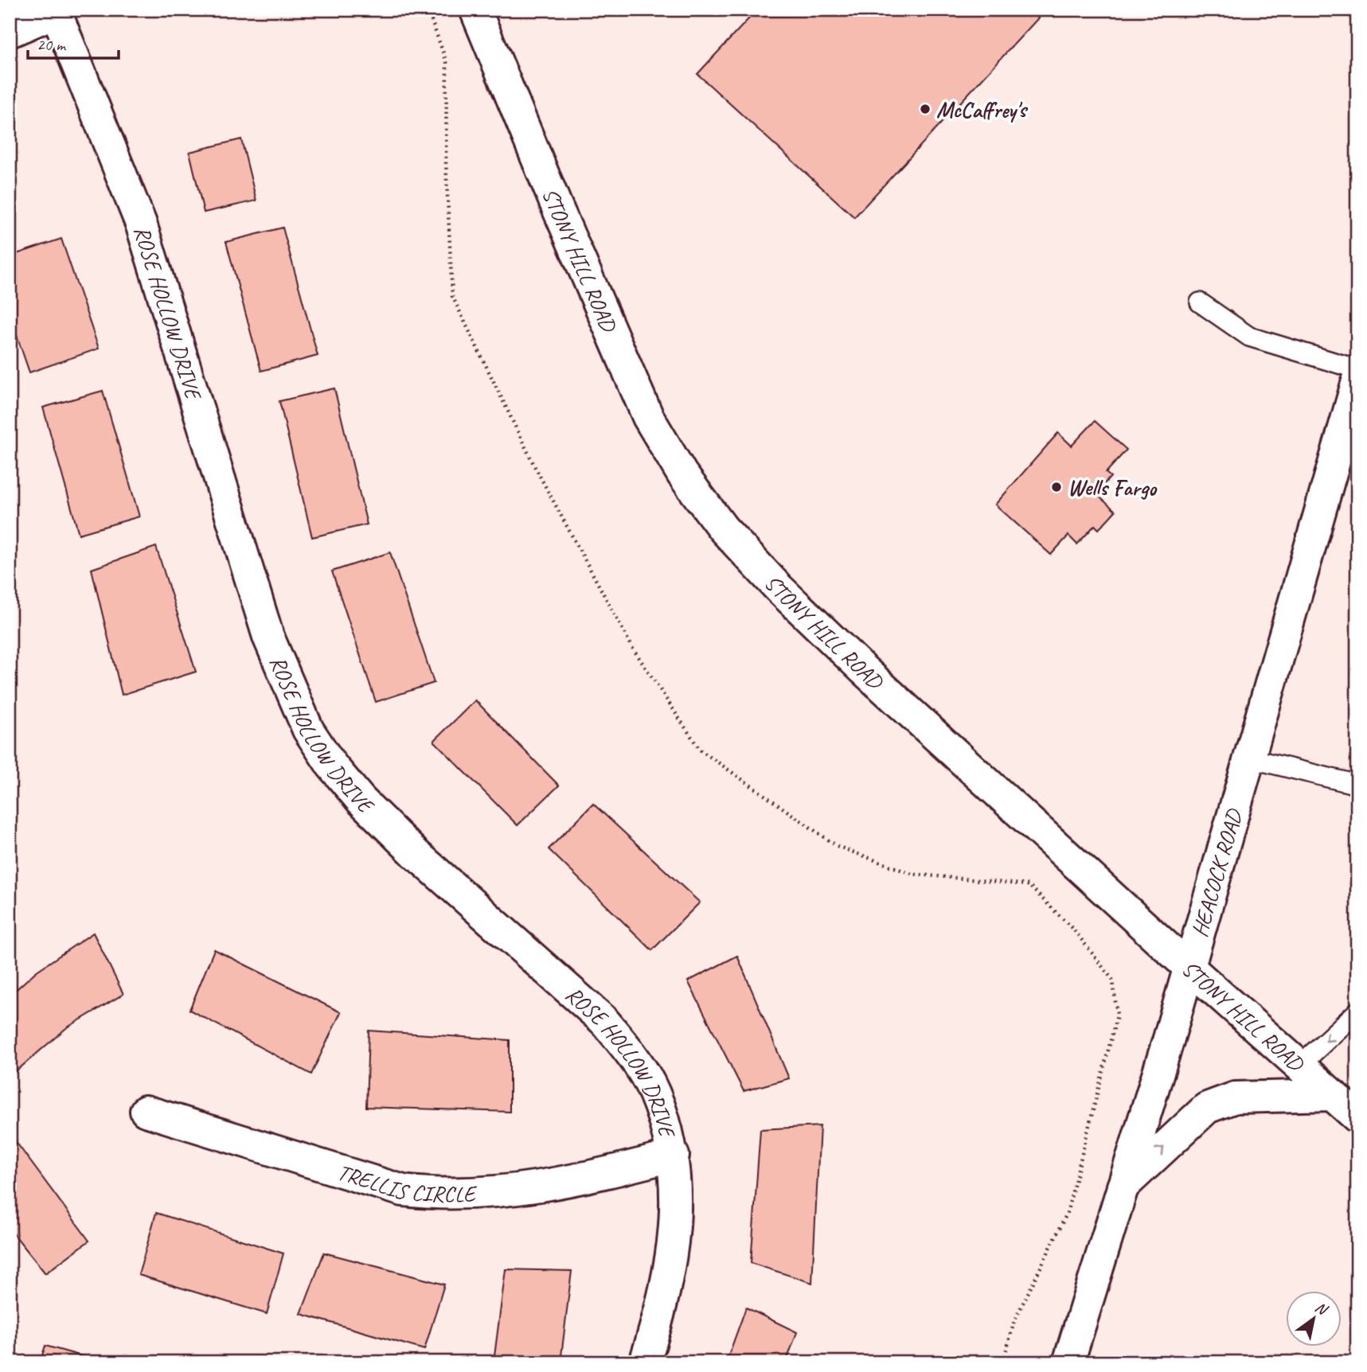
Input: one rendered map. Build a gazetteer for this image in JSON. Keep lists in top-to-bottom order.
{
  "streets": {
    "street": [
      "STONY HILL ROAD",
      "ROSE HOLLOW DRIVE",
      "HEACOCK ROAD",
      "TRELLIS CIRCLE"
    ]
  },
  "crossings": [
    ["STONY HILL ROAD", "HEACOCK ROAD"],
    ["ROSE HOLLOW DRIVE", "TRELLIS CIRCLE"]
  ],
  "places": ["McCaffrey's", "Wells Fargo"],
  "scale_bar": "20 m",
  "north": "top right"
}
